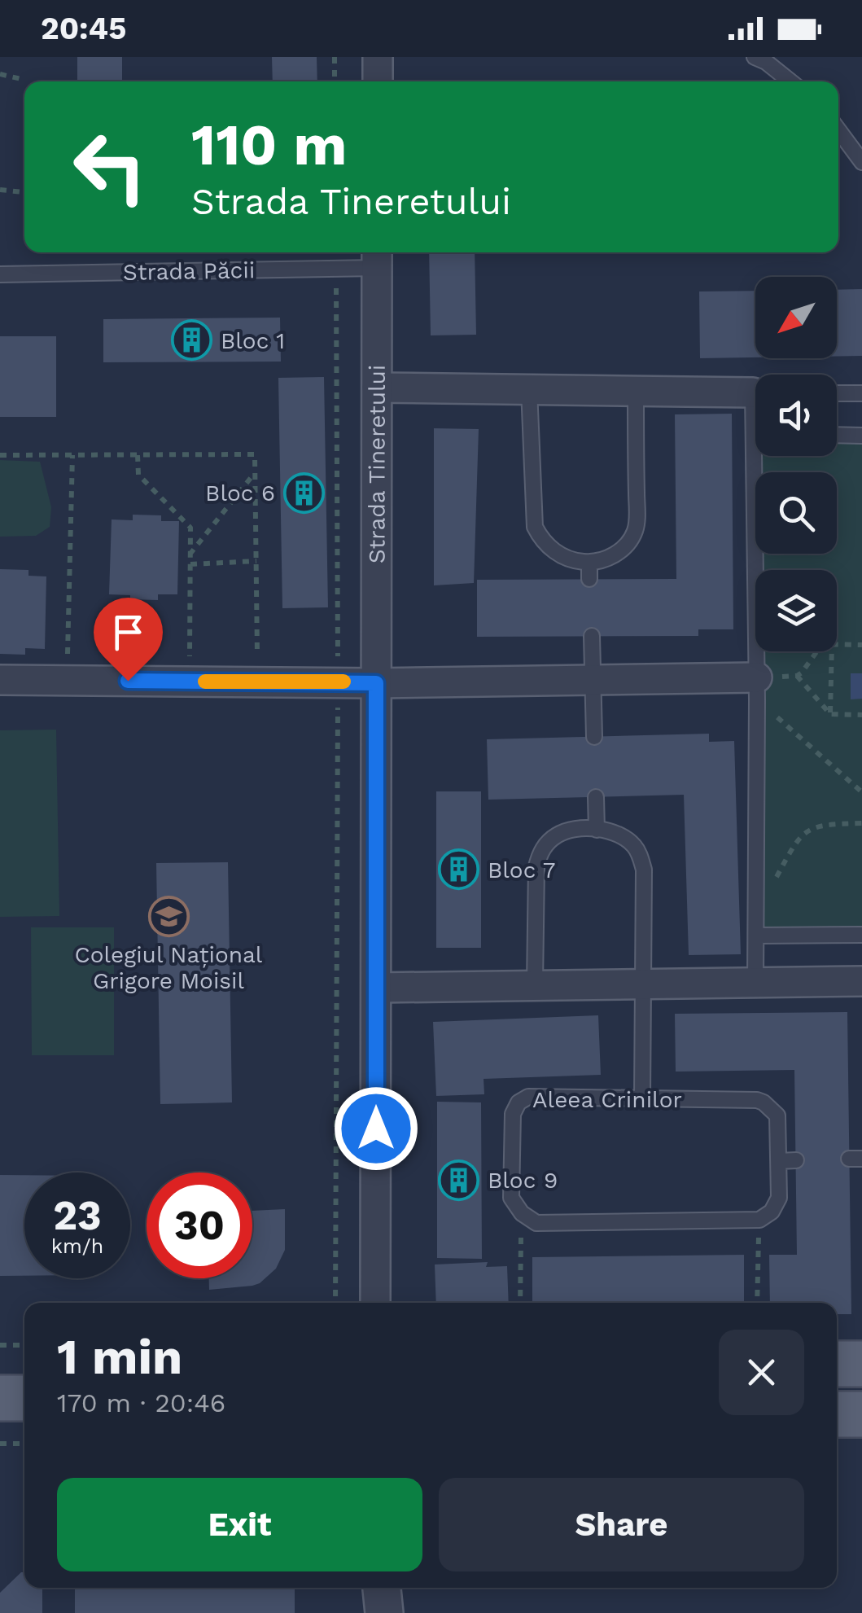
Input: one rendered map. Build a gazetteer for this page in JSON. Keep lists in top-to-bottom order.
{
  "streets": {
    "street": ["Strada Tineretului"],
    "lane": ["Strada Păcii", "Aleea Crinilor"]
  },
  "crossings": [
    ["Strada Păcii", "Strada Tineretului"]
  ],
  "places": {
    "building": [
      "Bloc 1",
      "Bloc 6",
      "Bloc 7",
      "Bloc 9"
    ],
    "school or university": ["Colegiul Național Grigore Moisil"]
  },
  "north": "bottom left",
  "page": {
    "status": "20:45",
    "turn": ["110 m", "Strada Tineretului"],
    "speed": "23 km/h",
    "limit": "30",
    "heading": ["1 min", "170 m · 20:46"],
    "buttons": ["Exit", "Share"]
  }
}
